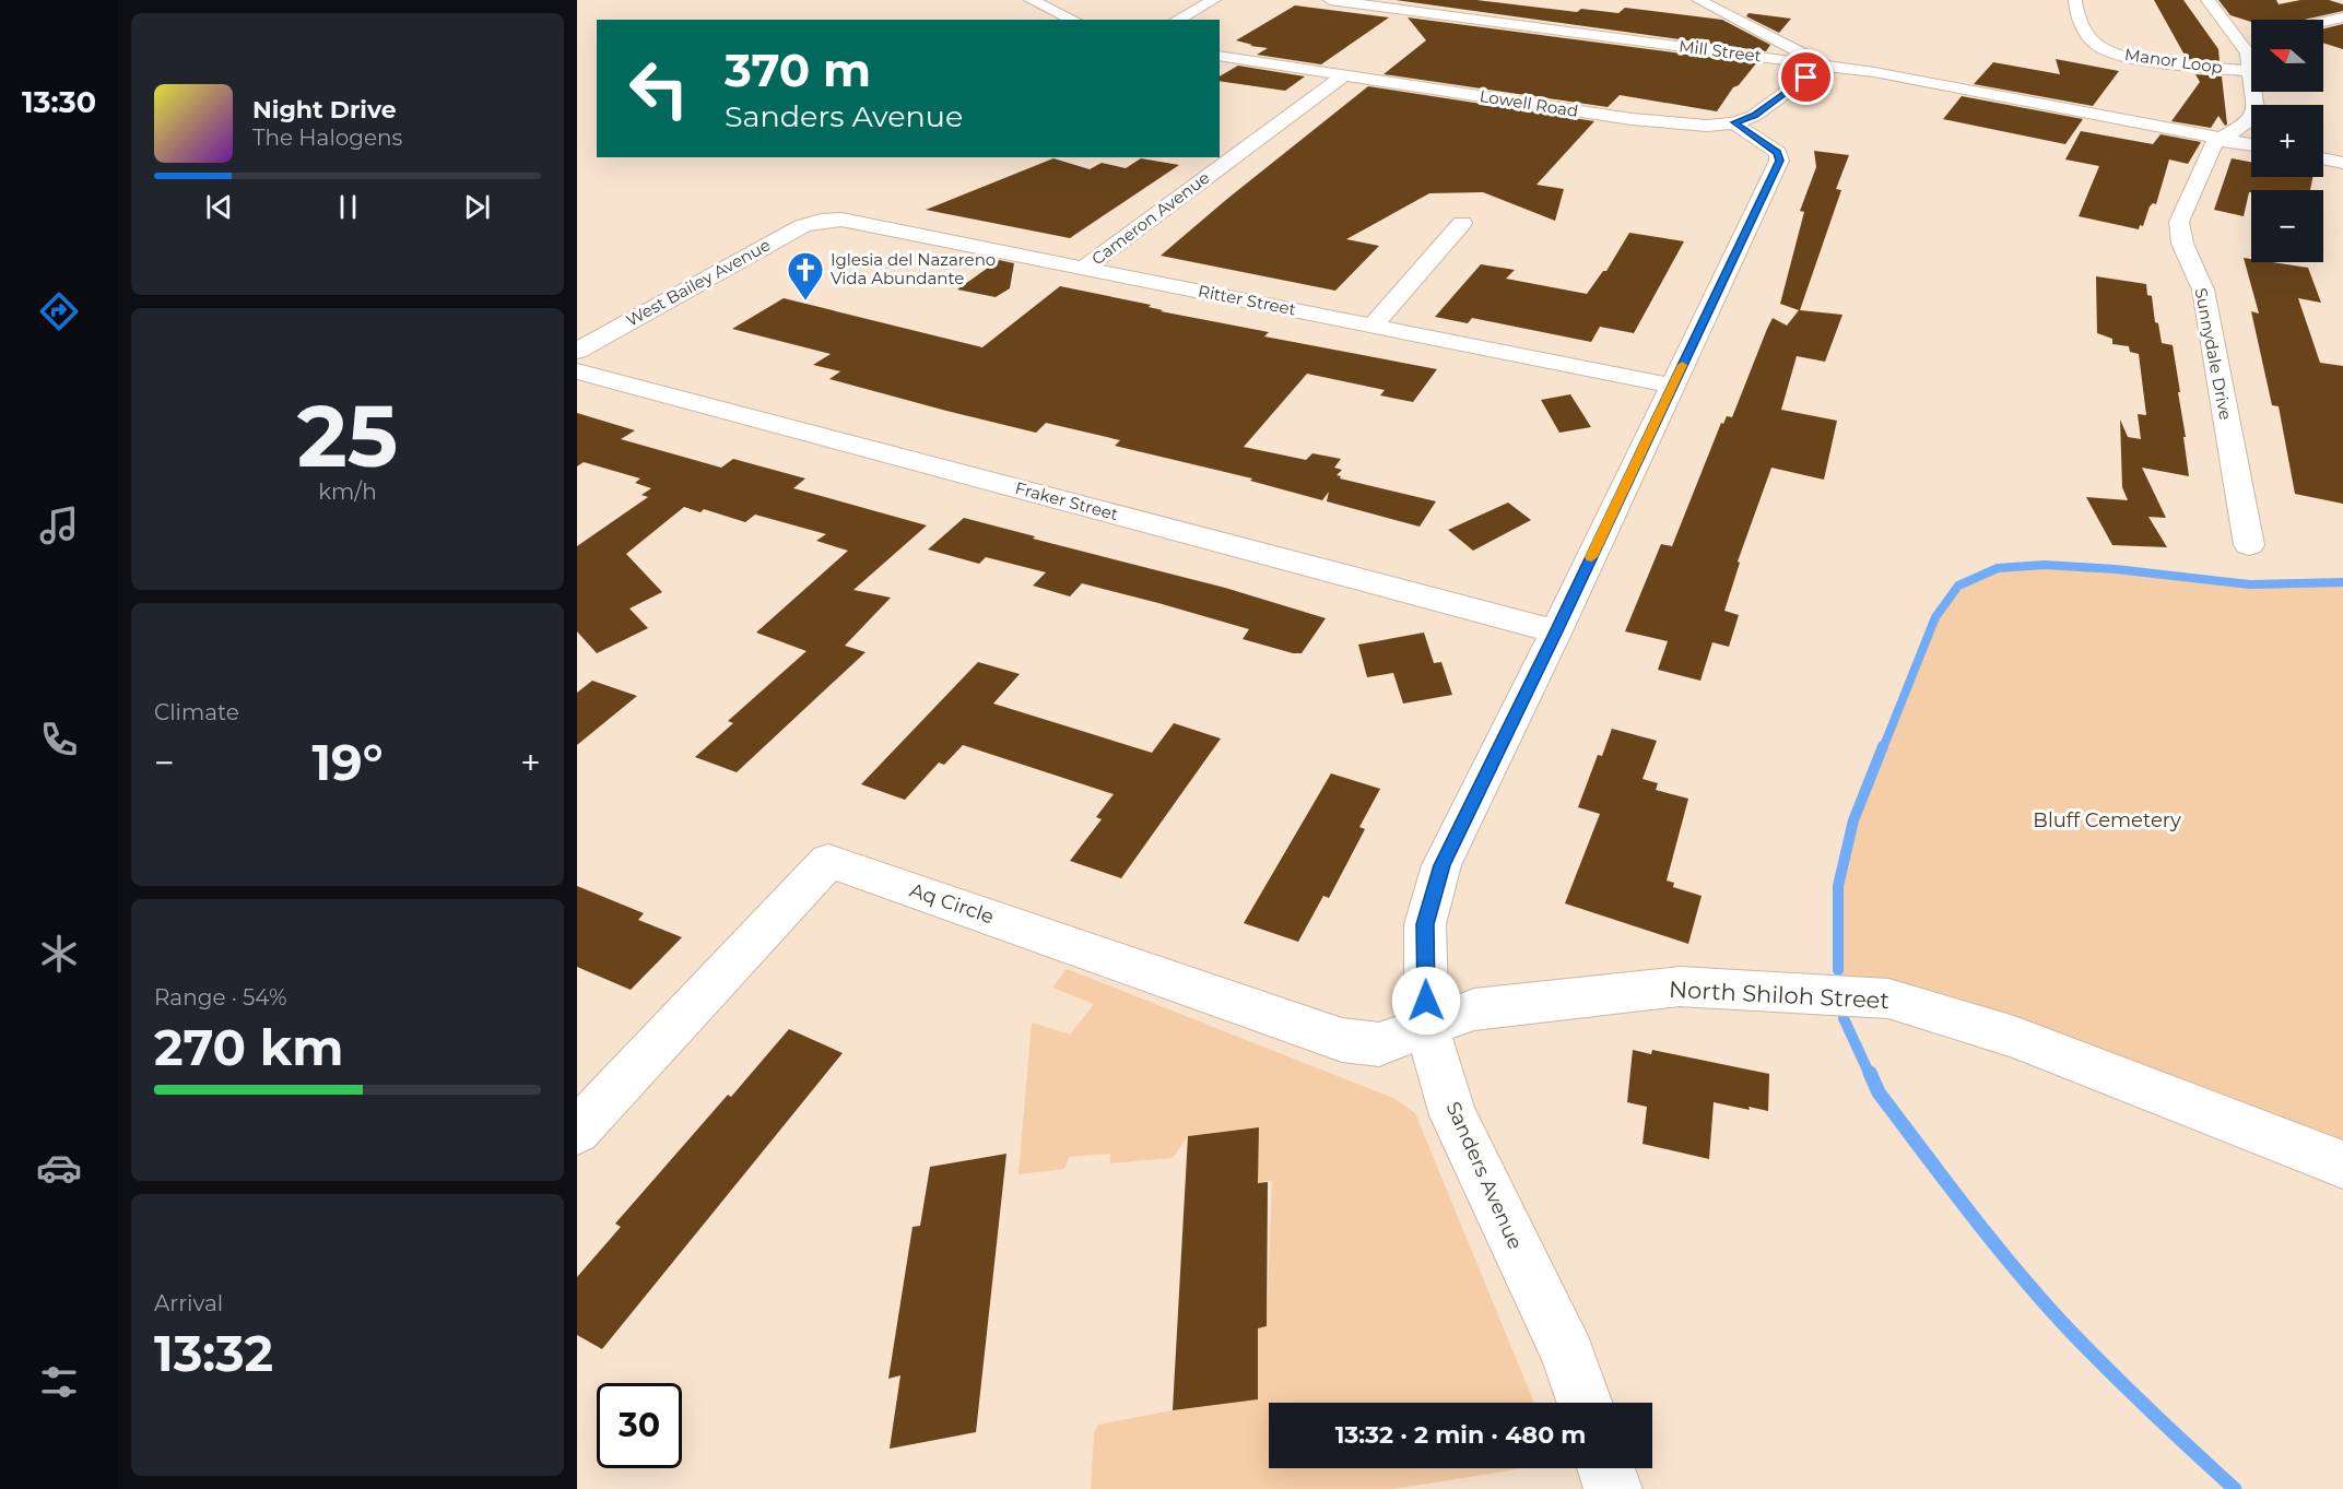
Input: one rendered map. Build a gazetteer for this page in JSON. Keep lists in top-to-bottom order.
{
  "streets": {
    "street": [
      "Mill Street",
      "Manor Loop",
      "Lowell Road",
      "Cameron Avenue",
      "West Bailey Avenue",
      "Ritter Street",
      "Sunnydale Drive",
      "Fraker Street",
      "Aq Circle",
      "North Shiloh Street",
      "Sanders Avenue"
    ]
  },
  "crossings": [
    ["Mill Street", "Lowell Road"],
    ["Mill Street", "Sunnydale Drive"],
    ["Lowell Road", "Cameron Avenue"],
    ["Lowell Road", "Sanders Avenue"],
    ["Cameron Avenue", "Ritter Street"],
    ["West Bailey Avenue", "Ritter Street"],
    ["Ritter Street", "Sanders Avenue"],
    ["Fraker Street", "Sanders Avenue"],
    ["Aq Circle", "North Shiloh Street"],
    ["Aq Circle", "Sanders Avenue"],
    ["North Shiloh Street", "Sanders Avenue"]
  ],
  "parks": ["Bluff Cemetery"],
  "places": {
    "church": ["Iglesia del Nazareno Vida Abundante"]
  },
  "north": "left",
  "page": {
    "tabs": "13:30",
    "map_buttons": ["+", "−"],
    "turn": ["370 m", "Sanders Avenue"],
    "song": ["Night Drive", "The Halogens"],
    "tile": [
      ["25", "km/h"],
      "Climate",
      ["Range · 54%", "270 km"],
      ["Arrival", "13:32"]
    ],
    "heat": ["−", "19°", "+"],
    "limit": "30",
    "trip": "13:32 · 2 min · 480 m"
  }
}
